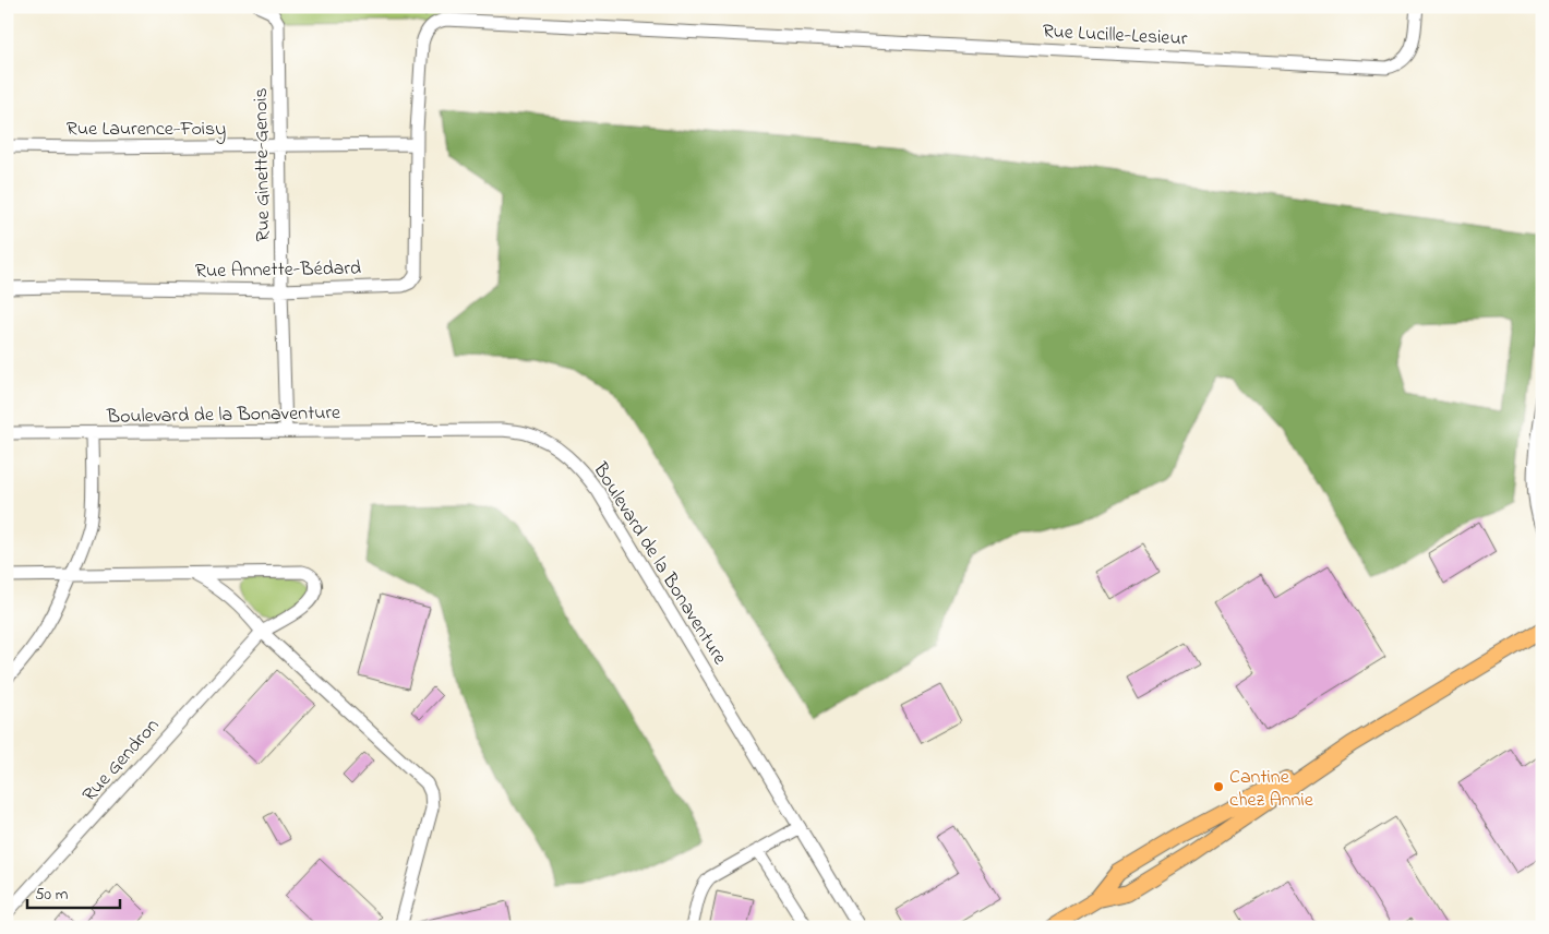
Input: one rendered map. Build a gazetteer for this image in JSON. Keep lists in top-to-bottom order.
{
  "streets": {
    "street": [
      "Rue Lucille-Lesieur",
      "Rue Laurence-Foisy",
      "Rue Ginette-Genois",
      "Rue Annette-Bédard",
      "Boulevard de la Bonaventure",
      "Rue Gendron"
    ]
  },
  "crossings": [
    ["Rue Lucille-Lesieur", "Rue Laurence-Foisy"],
    ["Rue Lucille-Lesieur", "Rue Annette-Bédard"],
    ["Rue Laurence-Foisy", "Rue Ginette-Genois"],
    ["Rue Laurence-Foisy", "Rue Annette-Bédard"],
    ["Rue Ginette-Genois", "Rue Annette-Bédard"],
    ["Rue Ginette-Genois", "Boulevard de la Bonaventure"]
  ],
  "places": ["Cantine chez Annie"],
  "scale_bar": "50 m"
}
